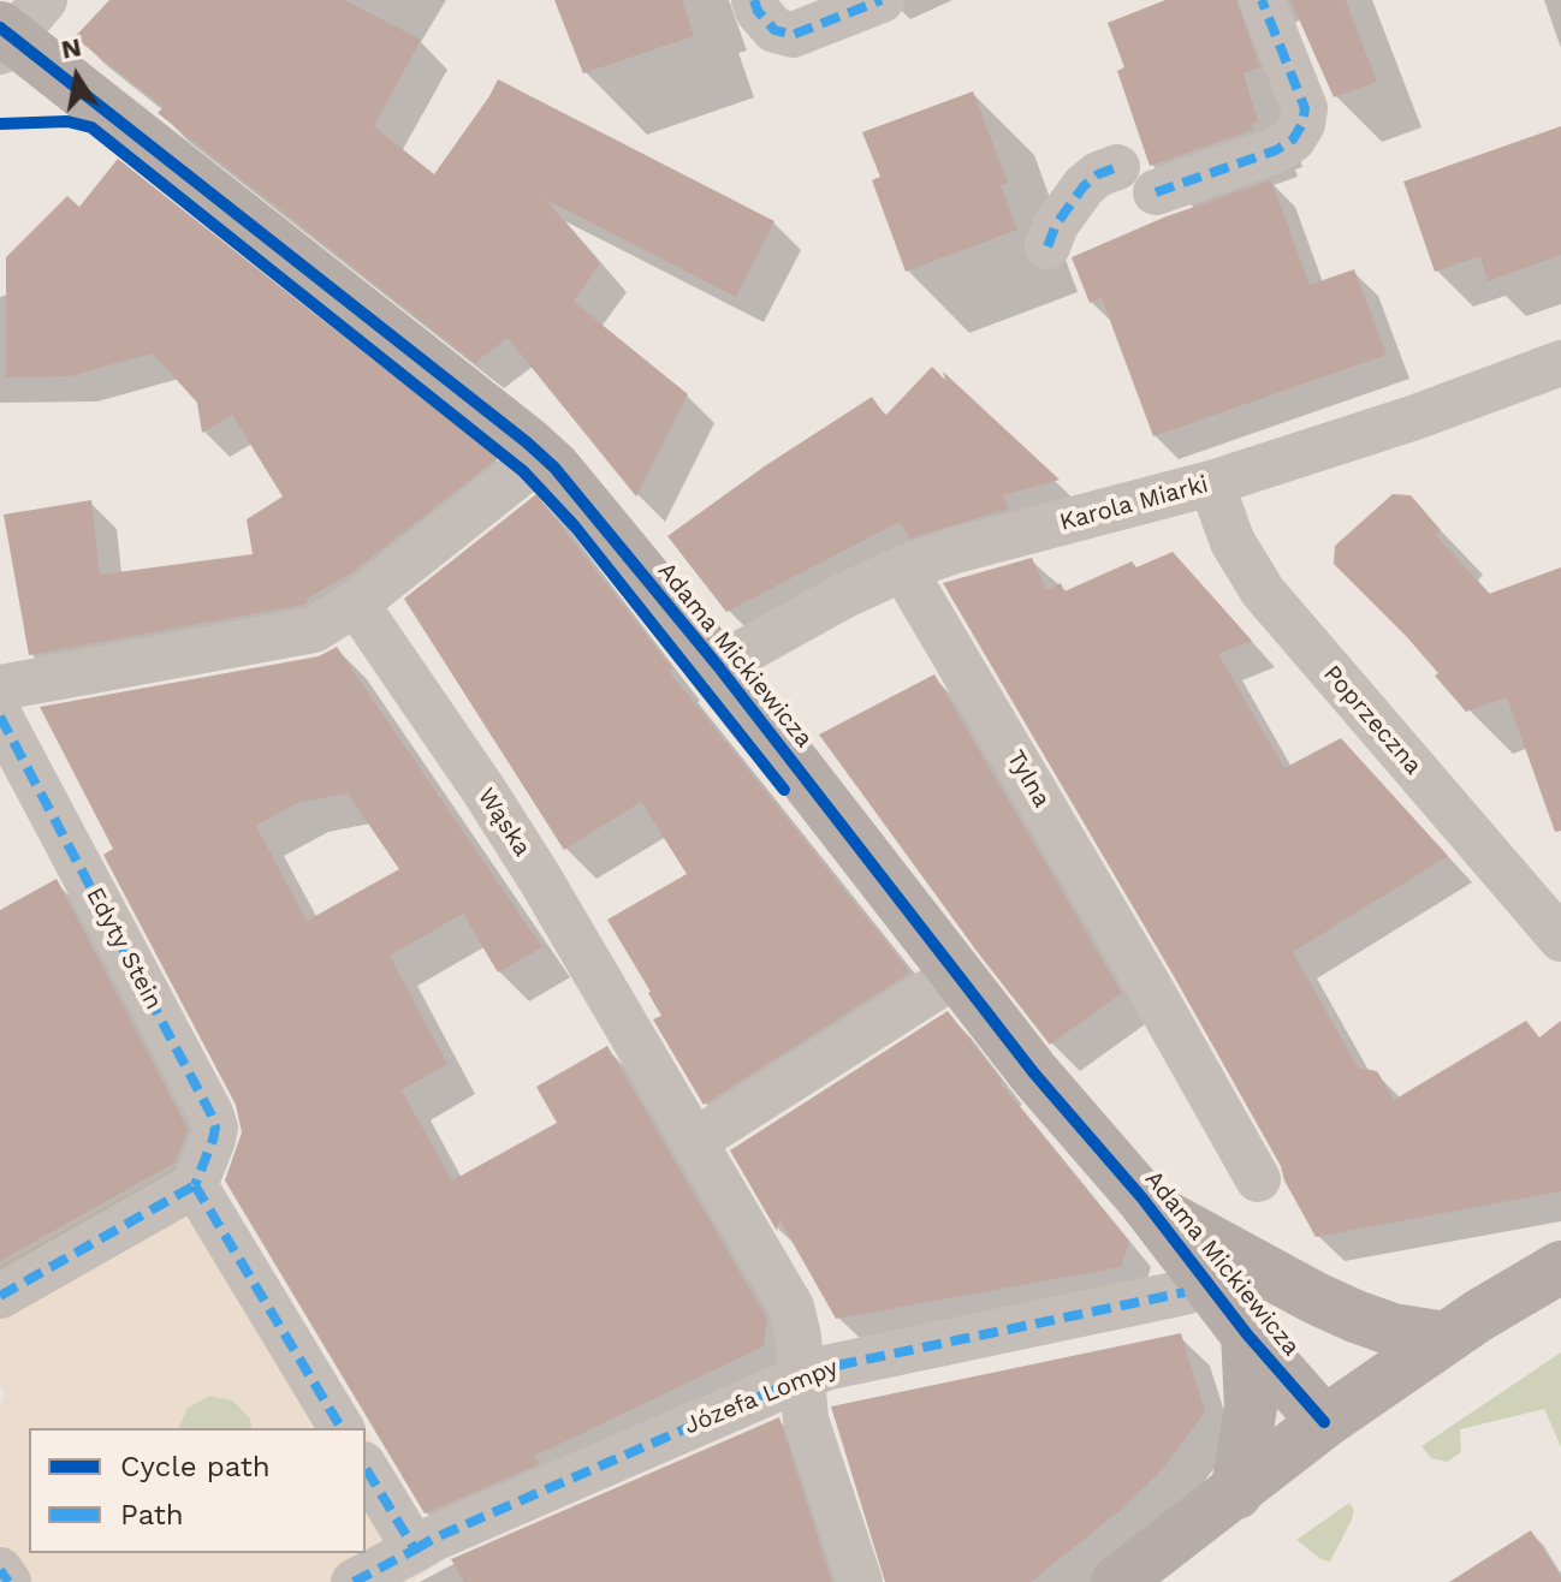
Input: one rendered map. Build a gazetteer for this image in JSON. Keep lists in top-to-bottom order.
{
  "streets": {
    "street": [
      "Karola Miarki",
      "Adama Mickiewicza",
      "Poprzeczna",
      "Tylna",
      "Wąska",
      "Edyty Stein",
      "Józefa Lompy"
    ]
  },
  "crossings": [
    ["Karola Miarki", "Adama Mickiewicza"],
    ["Karola Miarki", "Poprzeczna"],
    ["Karola Miarki", "Tylna"],
    ["Wąska", "Józefa Lompy"]
  ],
  "legend": ["Cycle path", "Path"],
  "north": "top"
}
